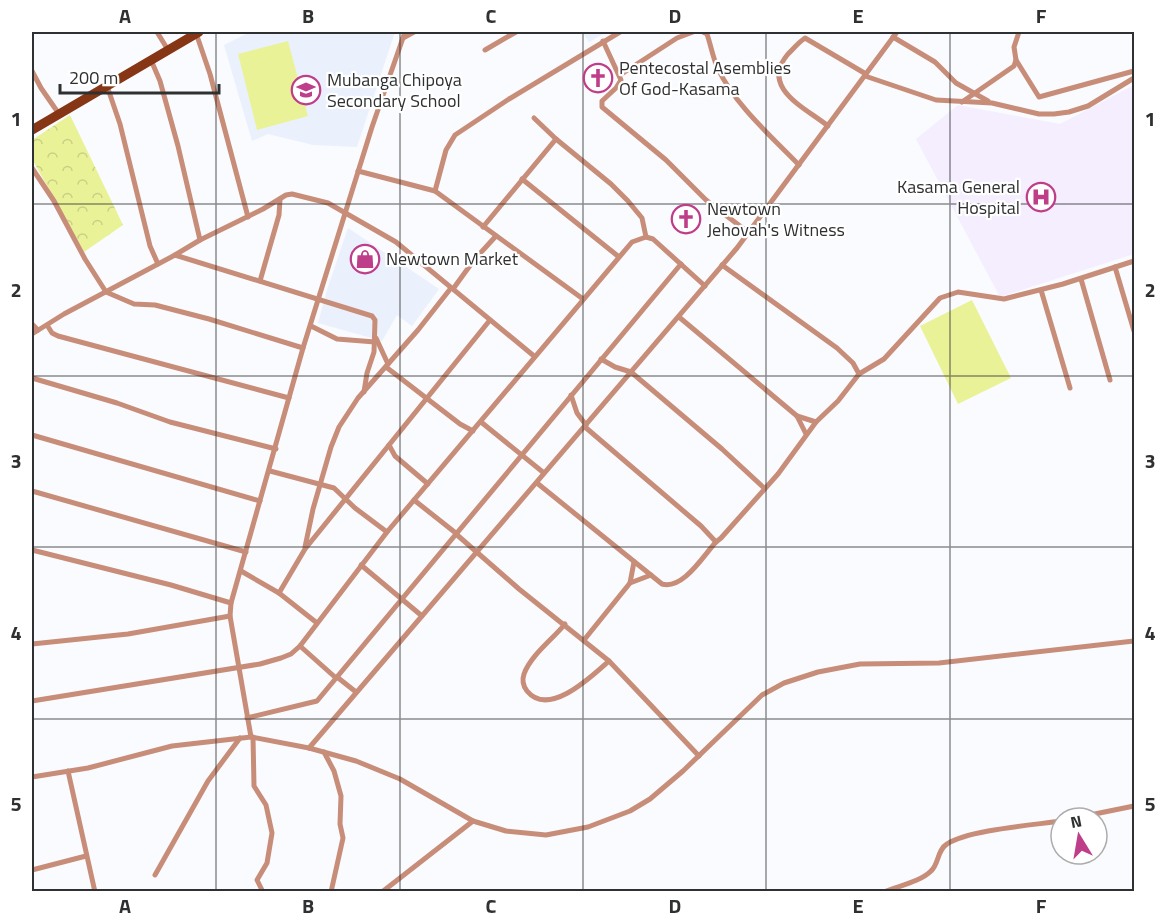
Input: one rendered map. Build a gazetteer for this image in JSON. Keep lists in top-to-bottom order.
{
  "places": {
    "church": ["Pentecostal Asemblies Of God-Kasama", "Newtown Jehovah's Witness"],
    "school or university": ["Mubanga Chipoya Secondary School"],
    "hospital": ["Kasama General Hospital"],
    "shop": ["Newtown Market"]
  },
  "scale_bar": "200 m",
  "north": "top",
  "grid": {
    "columns": [
      "A",
      "B",
      "C",
      "D",
      "E",
      "F"
    ],
    "rows": [
      "1",
      "2",
      "3",
      "4",
      "5"
    ]
  }
}
